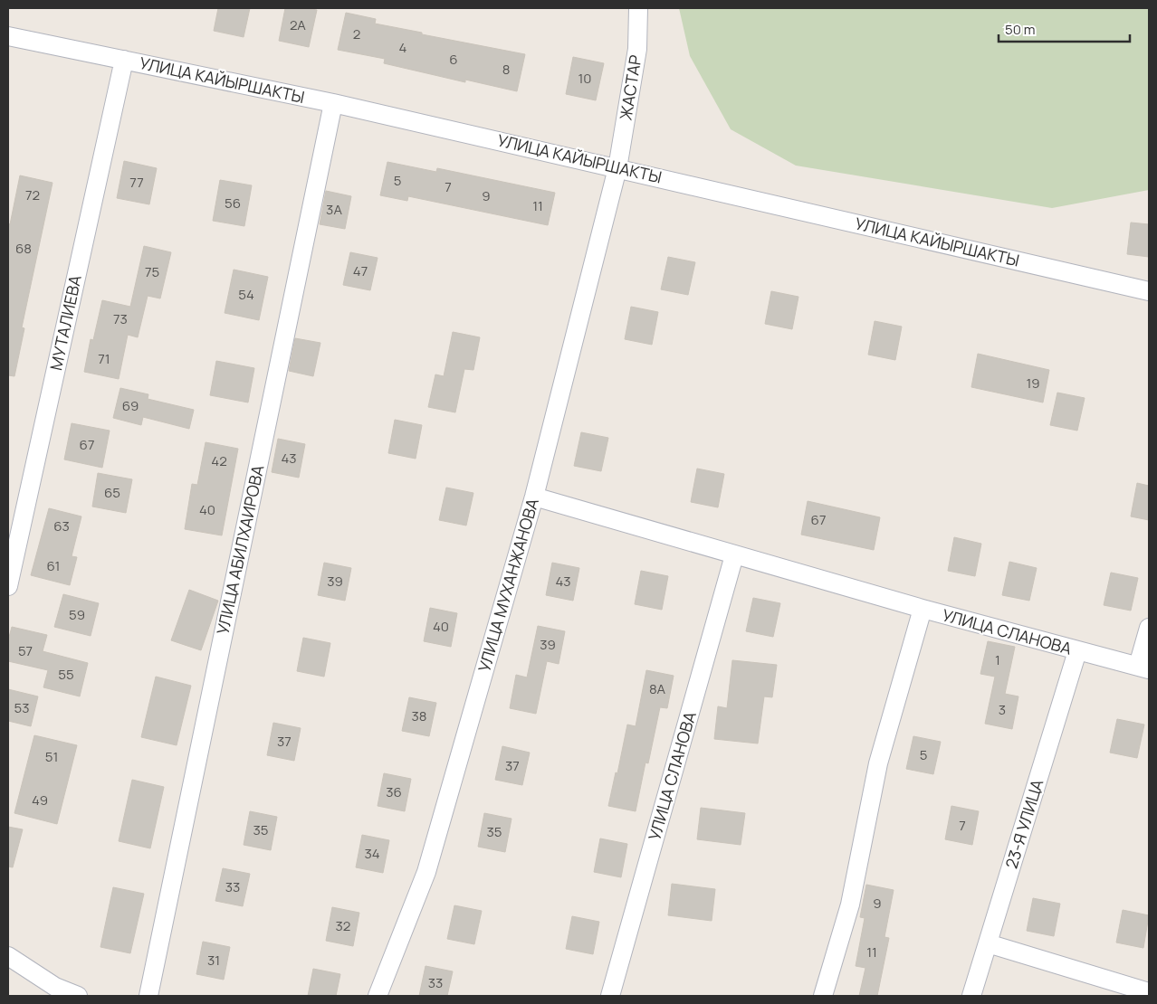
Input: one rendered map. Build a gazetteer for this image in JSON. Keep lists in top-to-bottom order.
{
  "streets": {
    "street": [
      "УЛИЦА КАЙЫРШАКТЫ",
      "ЖАСТАР",
      "МУТАЛИЕВА",
      "УЛИЦА АБИЛХАИРОВА",
      "УЛИЦА МУХАНЖАНОВА",
      "УЛИЦА СЛАНОВА",
      "23-Я УЛИЦА"
    ]
  },
  "crossings": [
    ["УЛИЦА КАЙЫРШАКТЫ", "ЖАСТАР"],
    ["УЛИЦА КАЙЫРШАКТЫ", "МУТАЛИЕВА"],
    ["УЛИЦА КАЙЫРШАКТЫ", "УЛИЦА АБИЛХАИРОВА"],
    ["УЛИЦА КАЙЫРШАКТЫ", "УЛИЦА МУХАНЖАНОВА"],
    ["ЖАСТАР", "УЛИЦА МУХАНЖАНОВА"],
    ["УЛИЦА МУХАНЖАНОВА", "УЛИЦА СЛАНОВА"],
    ["УЛИЦА СЛАНОВА", "23-Я УЛИЦА"]
  ],
  "house_numbers": [
    "2А",
    "2",
    "4",
    "6",
    "8",
    "10",
    "5",
    "77",
    "7",
    "72",
    "9",
    "56",
    "11",
    "3А",
    "68",
    "47",
    "75",
    "54",
    "73",
    "71",
    "19",
    "69",
    "67",
    "43",
    "42",
    "65",
    "40",
    "67",
    "63",
    "61",
    "39",
    "43",
    "59",
    "40",
    "39",
    "57",
    "1",
    "55",
    "8А",
    "53",
    "3",
    "38",
    "37",
    "5",
    "51",
    "37",
    "36",
    "49",
    "7",
    "35",
    "35",
    "34",
    "33",
    "9",
    "32",
    "11",
    "31",
    "33"
  ],
  "scale_bar": "50 m"
}
